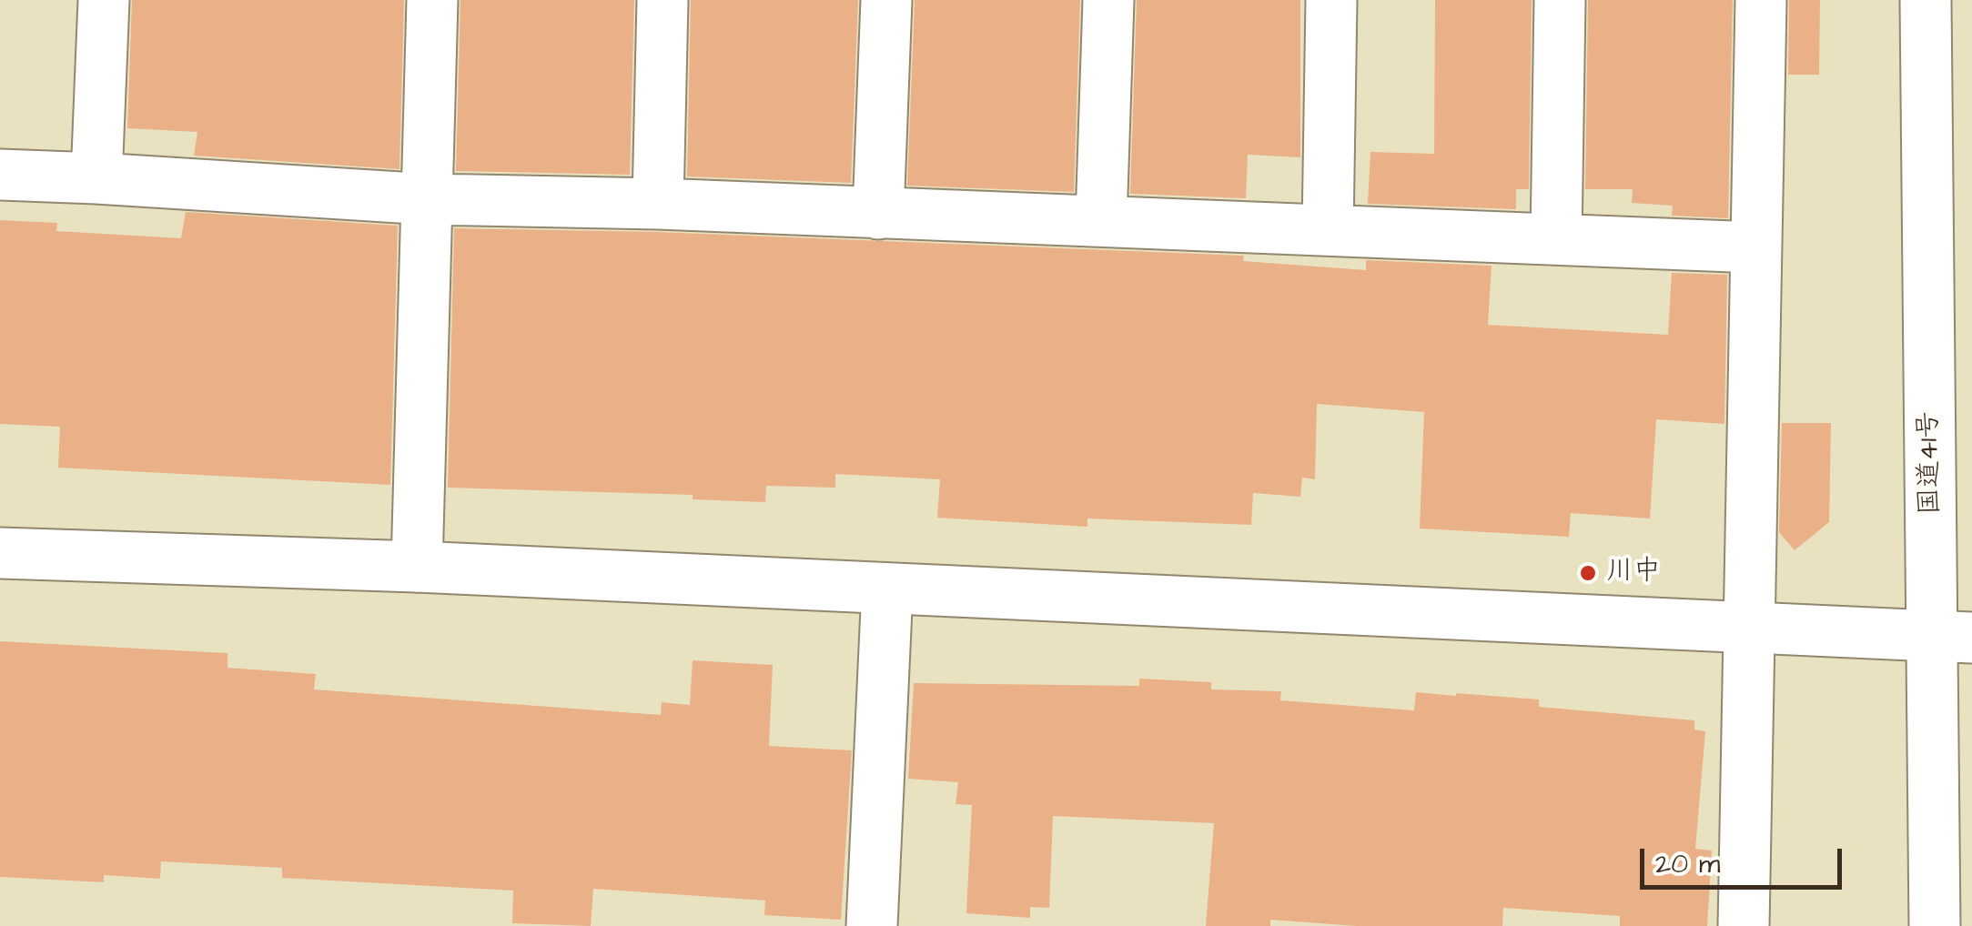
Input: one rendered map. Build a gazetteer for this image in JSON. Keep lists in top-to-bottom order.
{
  "streets": {
    "main road": ["国道41号"]
  },
  "places": ["川中"],
  "scale_bar": "20 m"
}
